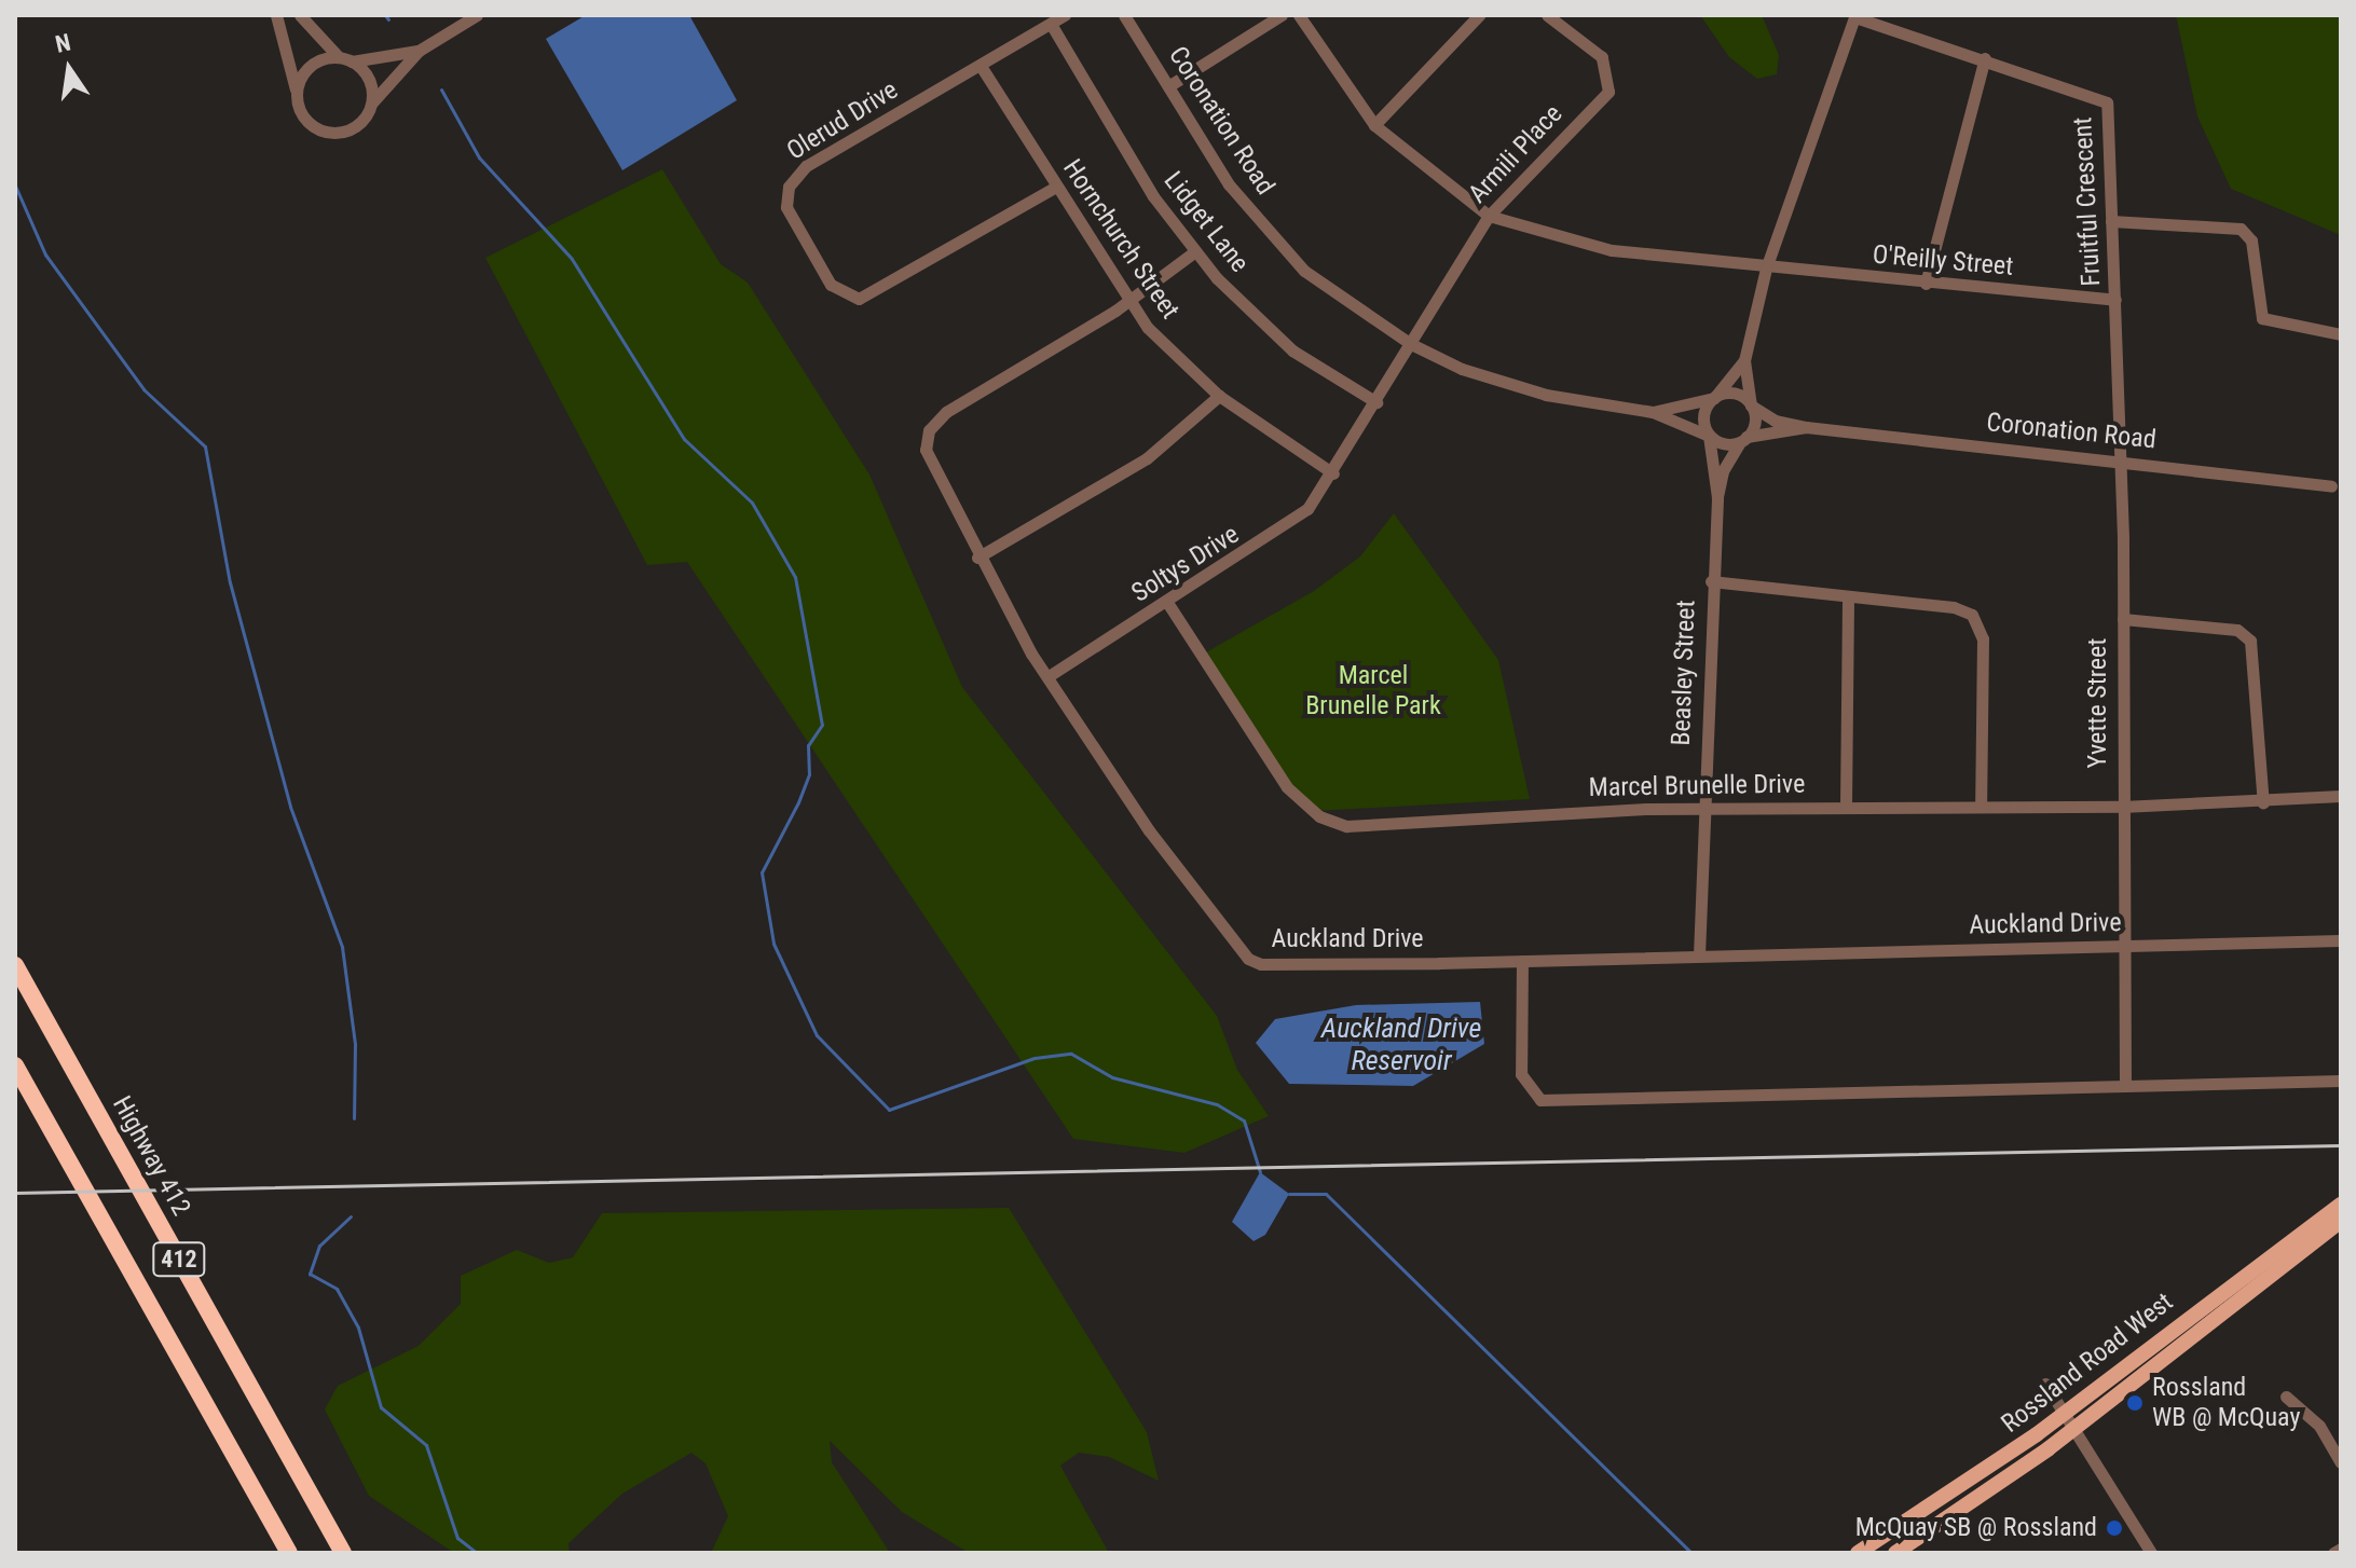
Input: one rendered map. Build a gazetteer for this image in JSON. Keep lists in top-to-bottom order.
{
  "streets": {
    "highway": ["Highway 412", "412"],
    "main road": ["Rossland Road West"],
    "street": [
      "Olerud Drive",
      "Coronation Road",
      "Armili Place",
      "Fruitful Crescent",
      "Lidget Lane",
      "Hornchurch Street",
      "O'Reilly Street",
      "Soltys Drive",
      "Beasley Street",
      "Yvette Street",
      "Marcel Brunelle Drive",
      "Auckland Drive"
    ]
  },
  "crossings": [
    ["Olerud Drive", "Lidget Lane"],
    ["Olerud Drive", "Hornchurch Street"],
    ["Coronation Road", "Armili Place"],
    ["Coronation Road", "Fruitful Crescent"],
    ["Coronation Road", "Beasley Street"],
    ["Coronation Road", "Yvette Street"],
    ["Armili Place", "Lidget Lane"],
    ["Armili Place", "O'Reilly Street"],
    ["Armili Place", "Soltys Drive"],
    ["Fruitful Crescent", "O'Reilly Street"],
    ["Fruitful Crescent", "Beasley Street"],
    ["Fruitful Crescent", "Yvette Street"],
    ["Lidget Lane", "Soltys Drive"],
    ["Lidget Lane", "Auckland Drive"],
    ["Hornchurch Street", "Soltys Drive"],
    ["Hornchurch Street", "Auckland Drive"],
    ["Soltys Drive", "Marcel Brunelle Drive"],
    ["Soltys Drive", "Auckland Drive"],
    ["Beasley Street", "Marcel Brunelle Drive"],
    ["Beasley Street", "Auckland Drive"],
    ["Yvette Street", "Marcel Brunelle Drive"],
    ["Yvette Street", "Auckland Drive"]
  ],
  "water": ["Auckland Drive Reservoir"],
  "parks": ["Marcel Brunelle Park"],
  "places": ["Rossland WB @ McQuay", "McQuay SB @ Rossland"],
  "north": "top"
}
